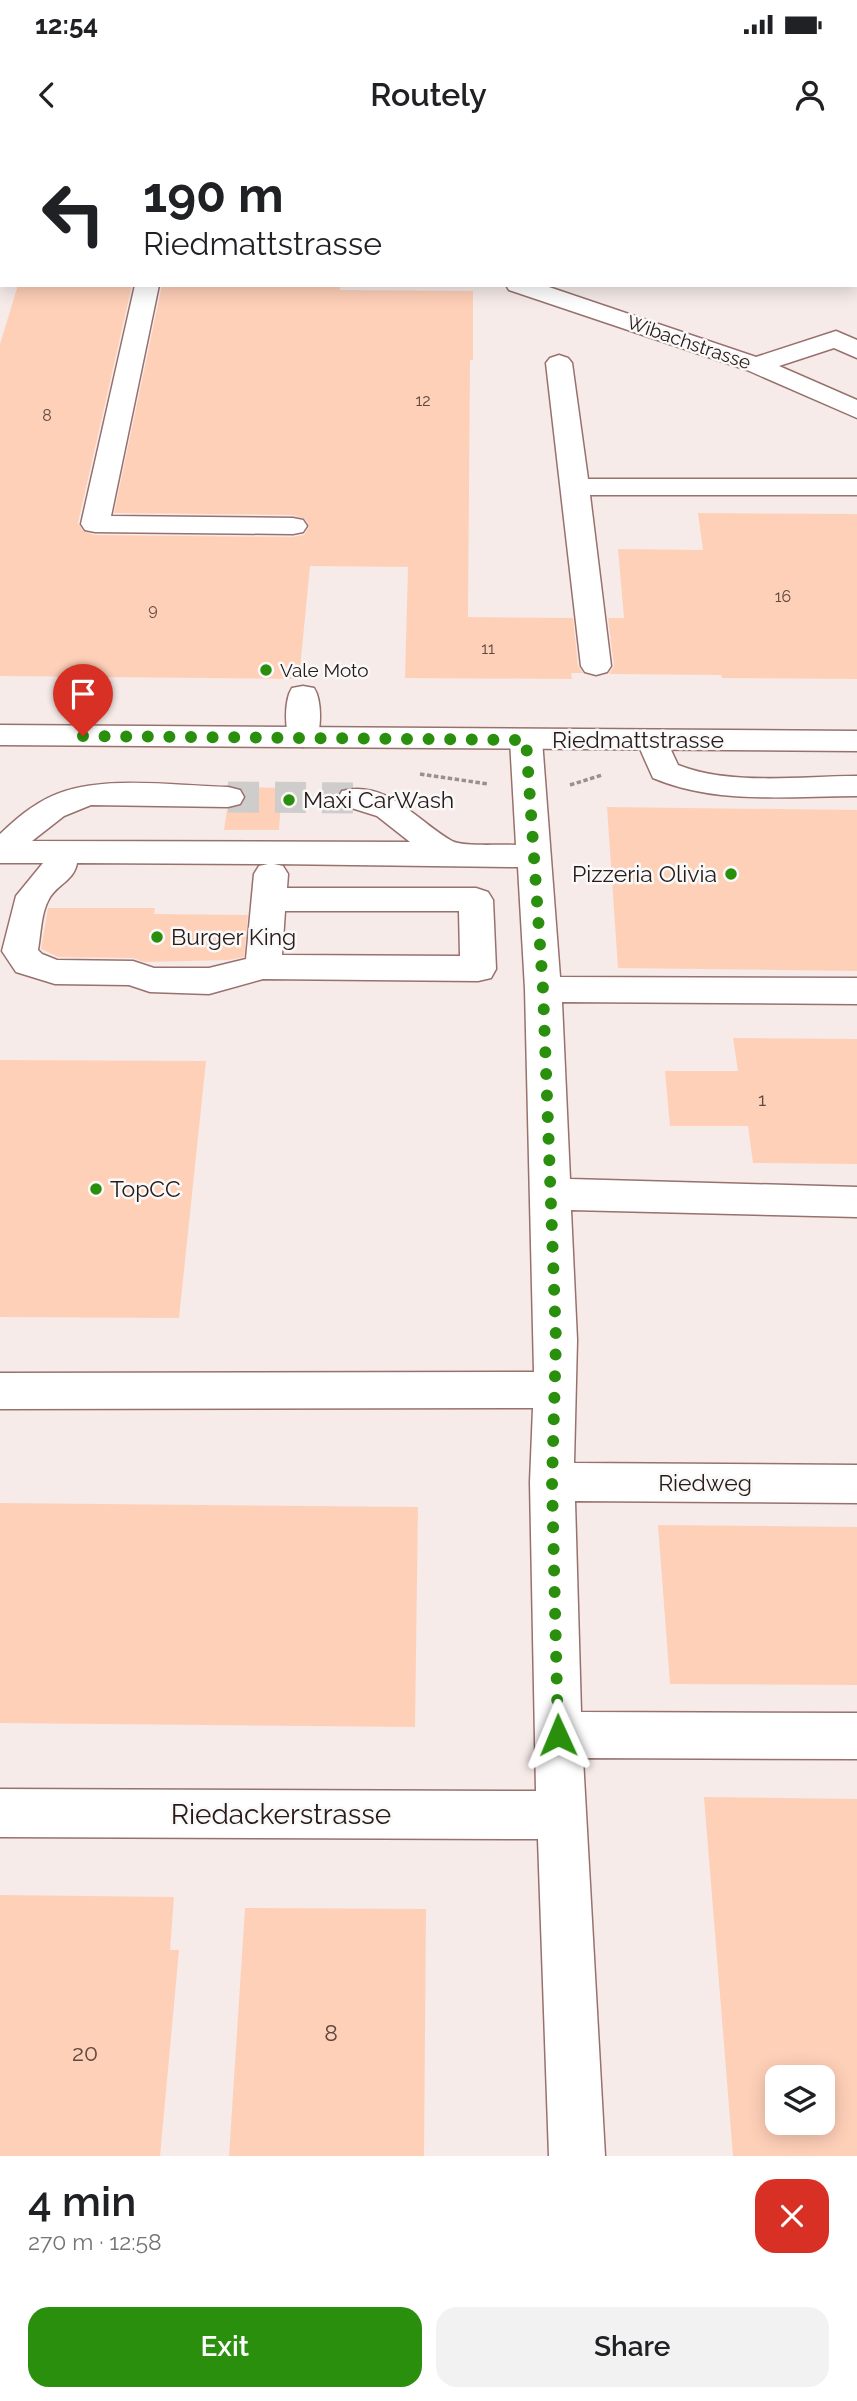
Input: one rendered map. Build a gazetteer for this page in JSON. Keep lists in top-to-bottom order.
{
  "streets": {
    "street": [
      "Wibachstrasse",
      "Riedmattstrasse",
      "Riedweg",
      "Riedackerstrasse"
    ]
  },
  "places": [
    "Vale Moto",
    "Maxi CarWash",
    "Pizzeria Olivia",
    "Burger King",
    "TopCC"
  ],
  "house_numbers": [
    "12",
    "8",
    "16",
    "9",
    "11",
    "1",
    "8",
    "20"
  ],
  "page": {
    "status": "12:54",
    "header": "Routely",
    "turn": ["190 m", "Riedmattstrasse"],
    "heading": ["4 min", "270 m · 12:58"],
    "buttons": ["Exit", "Share"]
  }
}
